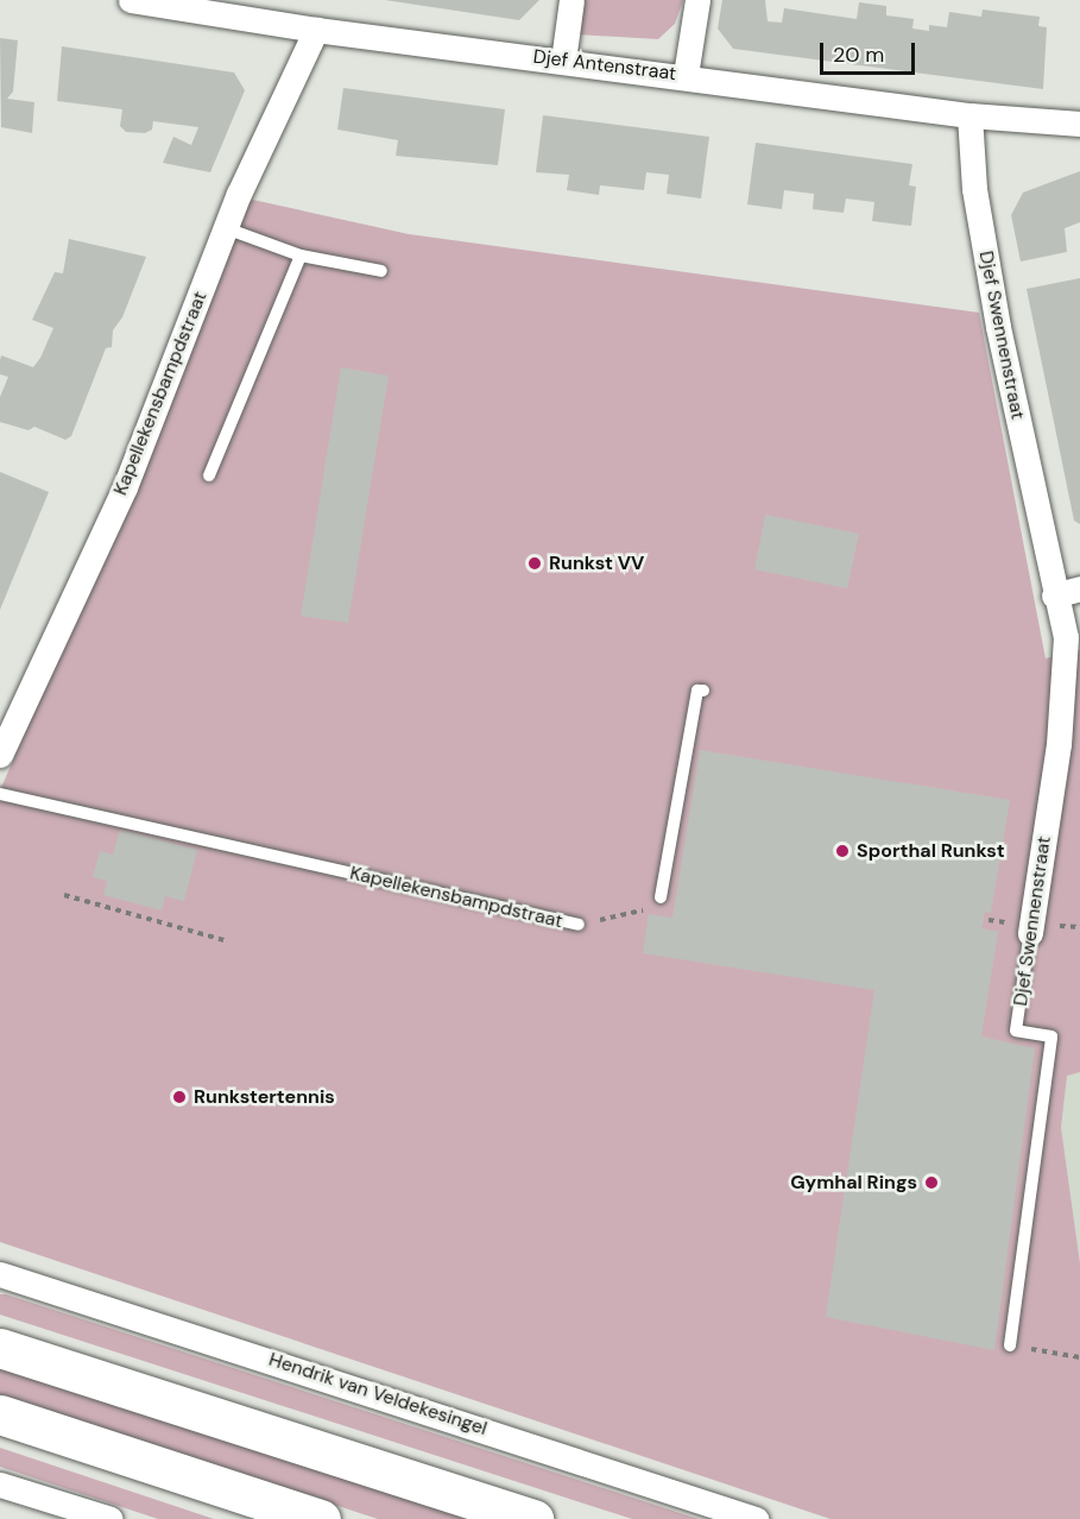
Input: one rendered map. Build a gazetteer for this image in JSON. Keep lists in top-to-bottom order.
{
  "streets": {
    "street": [
      "Djef Antenstraat",
      "Djef Swennenstraat",
      "Kapellekensbampdstraat",
      "Hendrik van Veldekesingel"
    ]
  },
  "crossings": [
    ["Djef Antenstraat", "Djef Swennenstraat"],
    ["Djef Antenstraat", "Kapellekensbampdstraat"]
  ],
  "places": [
    "Runkst VV",
    "Sporthal Runkst",
    "Runkstertennis",
    "Gymhal Rings"
  ],
  "scale_bar": "20 m"
}
